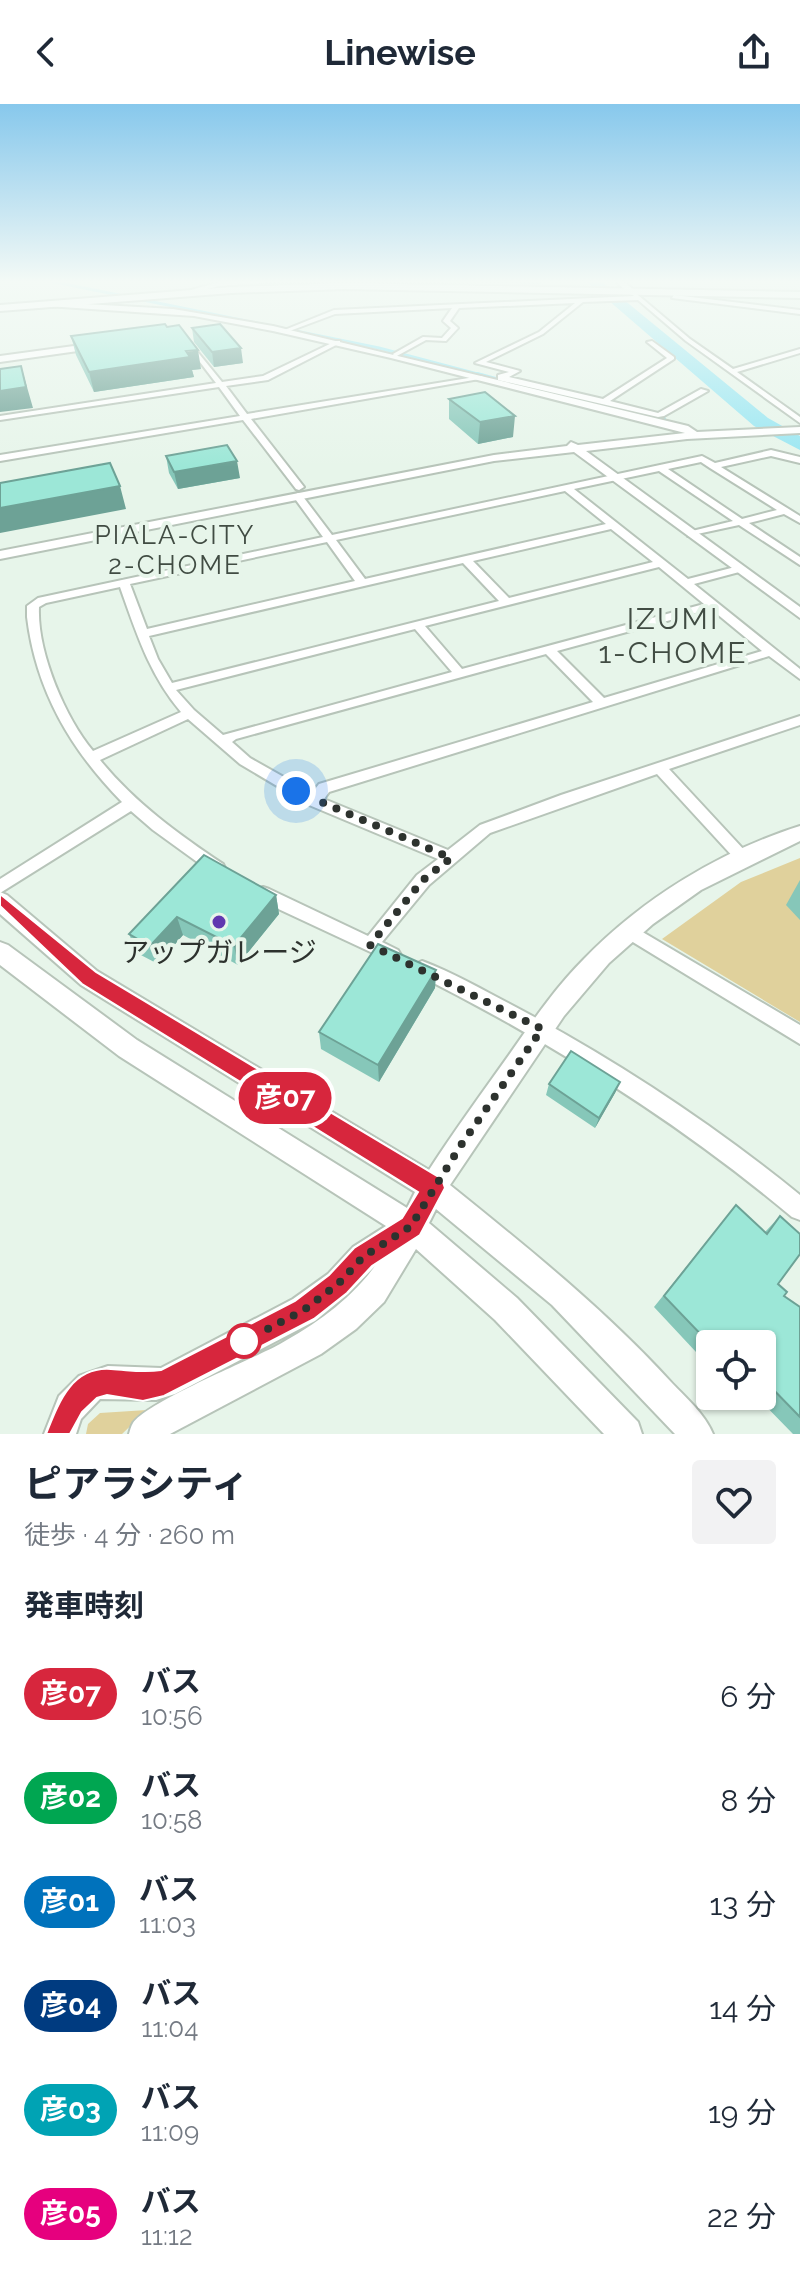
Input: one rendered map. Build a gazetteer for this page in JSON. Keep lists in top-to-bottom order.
{
  "districts": ["PIALA-CITY 2-CHOME", "IZUMI 1-CHOME"],
  "places": ["アップガレージ"],
  "lines": ["bus line 彦07"],
  "page": {
    "header": "Linewise",
    "on_map": "彦07",
    "heading": [
      ["ピアラシティ", "徒歩 · 4 分 · 260 m"],
      "発車時刻"
    ],
    "list": [
      {
        "mark": "彦07",
        "name": "バス",
        "note": "10:56",
        "value": "6 分"
      },
      {
        "mark": "彦02",
        "name": "バス",
        "note": "10:58",
        "value": "8 分"
      },
      {
        "mark": "彦01",
        "name": "バス",
        "note": "11:03",
        "value": "13 分"
      },
      {
        "mark": "彦04",
        "name": "バス",
        "note": "11:04",
        "value": "14 分"
      },
      {
        "mark": "彦03",
        "name": "バス",
        "note": "11:09",
        "value": "19 分"
      },
      {
        "mark": "彦05",
        "name": "バス",
        "note": "11:12",
        "value": "22 分"
      }
    ]
  }
}
